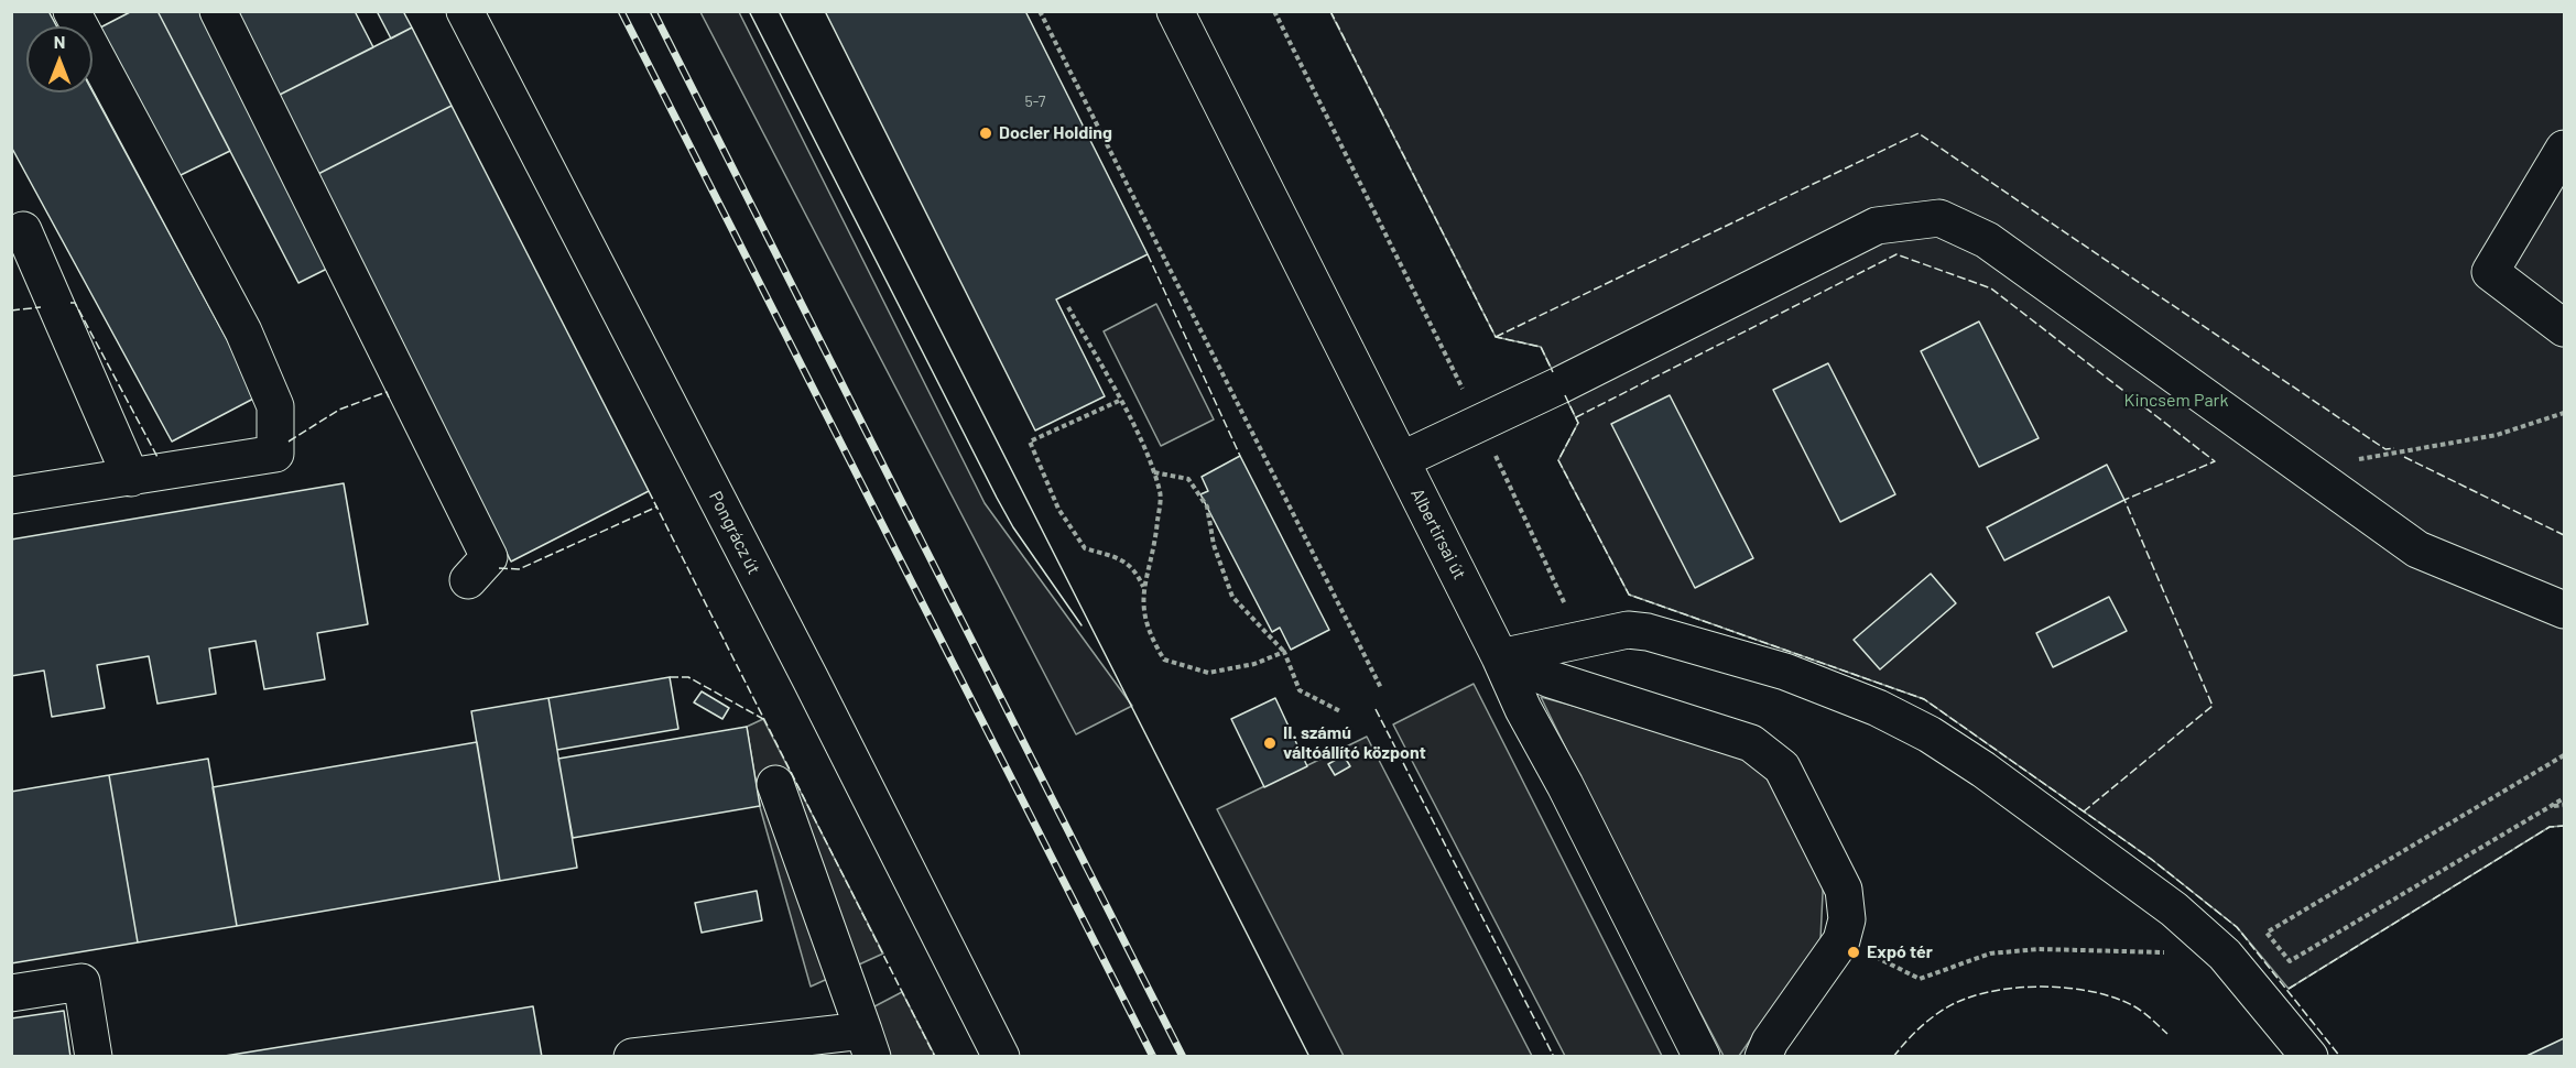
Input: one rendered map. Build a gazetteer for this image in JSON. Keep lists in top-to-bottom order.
{
  "streets": {
    "street": ["Pongrácz út", "Albertirsai út"]
  },
  "parks": ["Kincsem Park"],
  "places": ["Docler Holding", "II. számú váltóállító központ", "Expó tér"],
  "house_numbers": ["5-7"],
  "north": "top"
}
